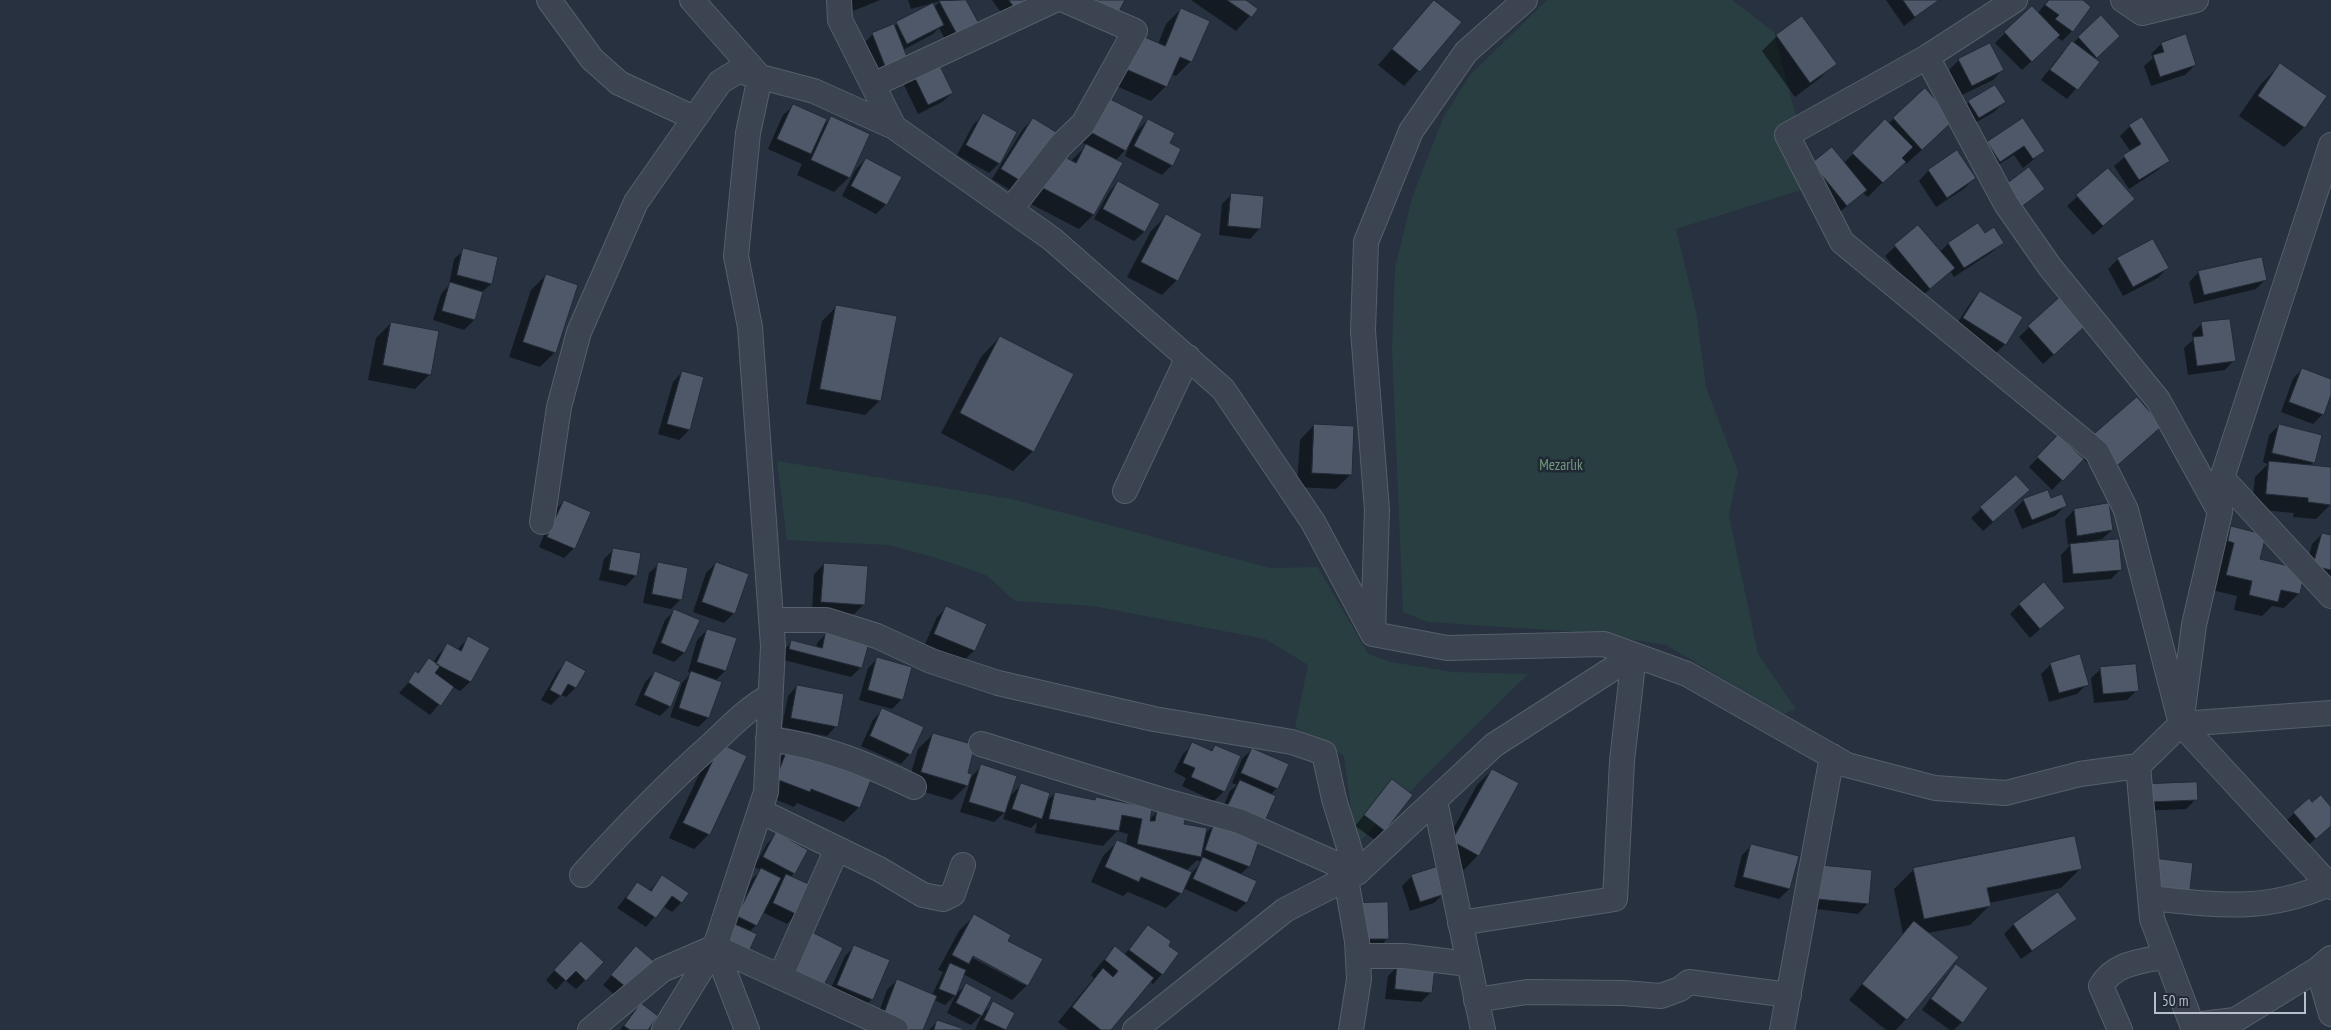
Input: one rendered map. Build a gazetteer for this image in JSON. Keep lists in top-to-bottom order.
{
  "parks": ["Mezarlık"],
  "scale_bar": "50 m"
}
